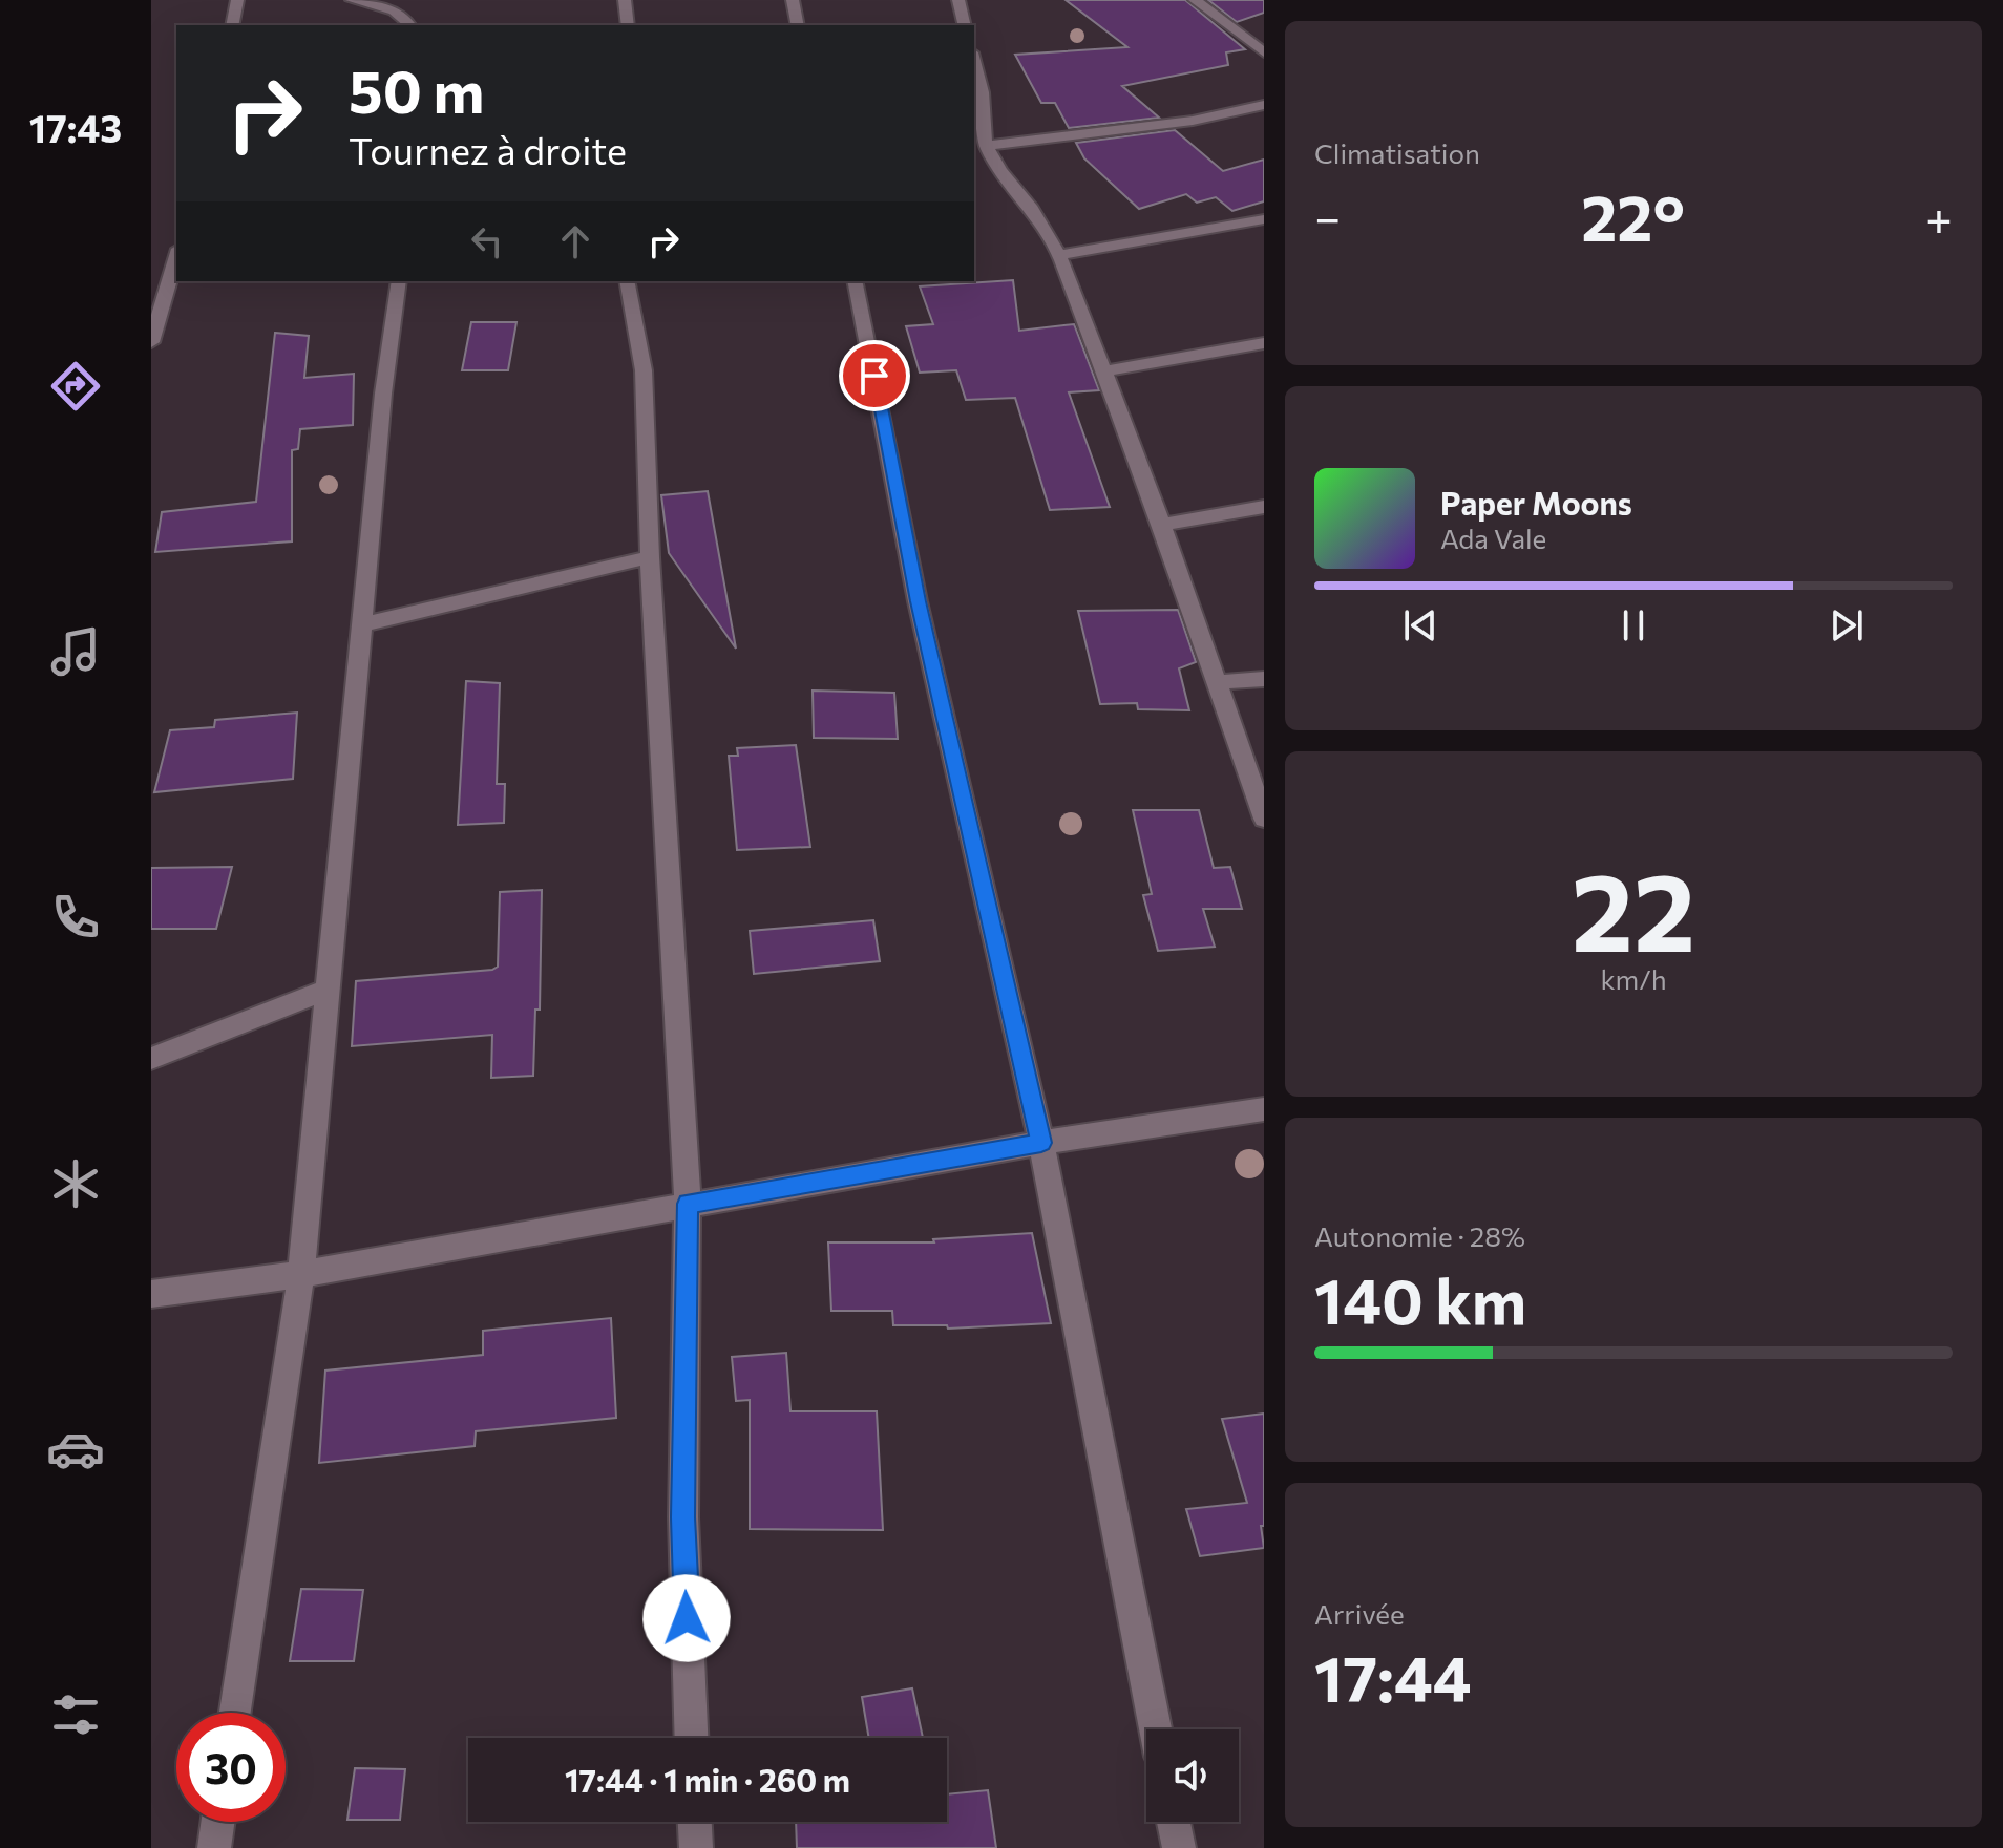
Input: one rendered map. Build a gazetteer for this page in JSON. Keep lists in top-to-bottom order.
{
  "page": {
    "tabs": "17:43",
    "tile": [
      "Climatisation",
      ["22", "km/h"],
      ["Autonomie · 28%", "140 km"],
      ["Arrivée", "17:44"]
    ],
    "turn": ["50 m", "Tournez à droite"],
    "heat": ["−", "22°", "+"],
    "song": ["Paper Moons", "Ada Vale"],
    "limit": "30",
    "trip": "17:44 · 1 min · 260 m"
  }
}
